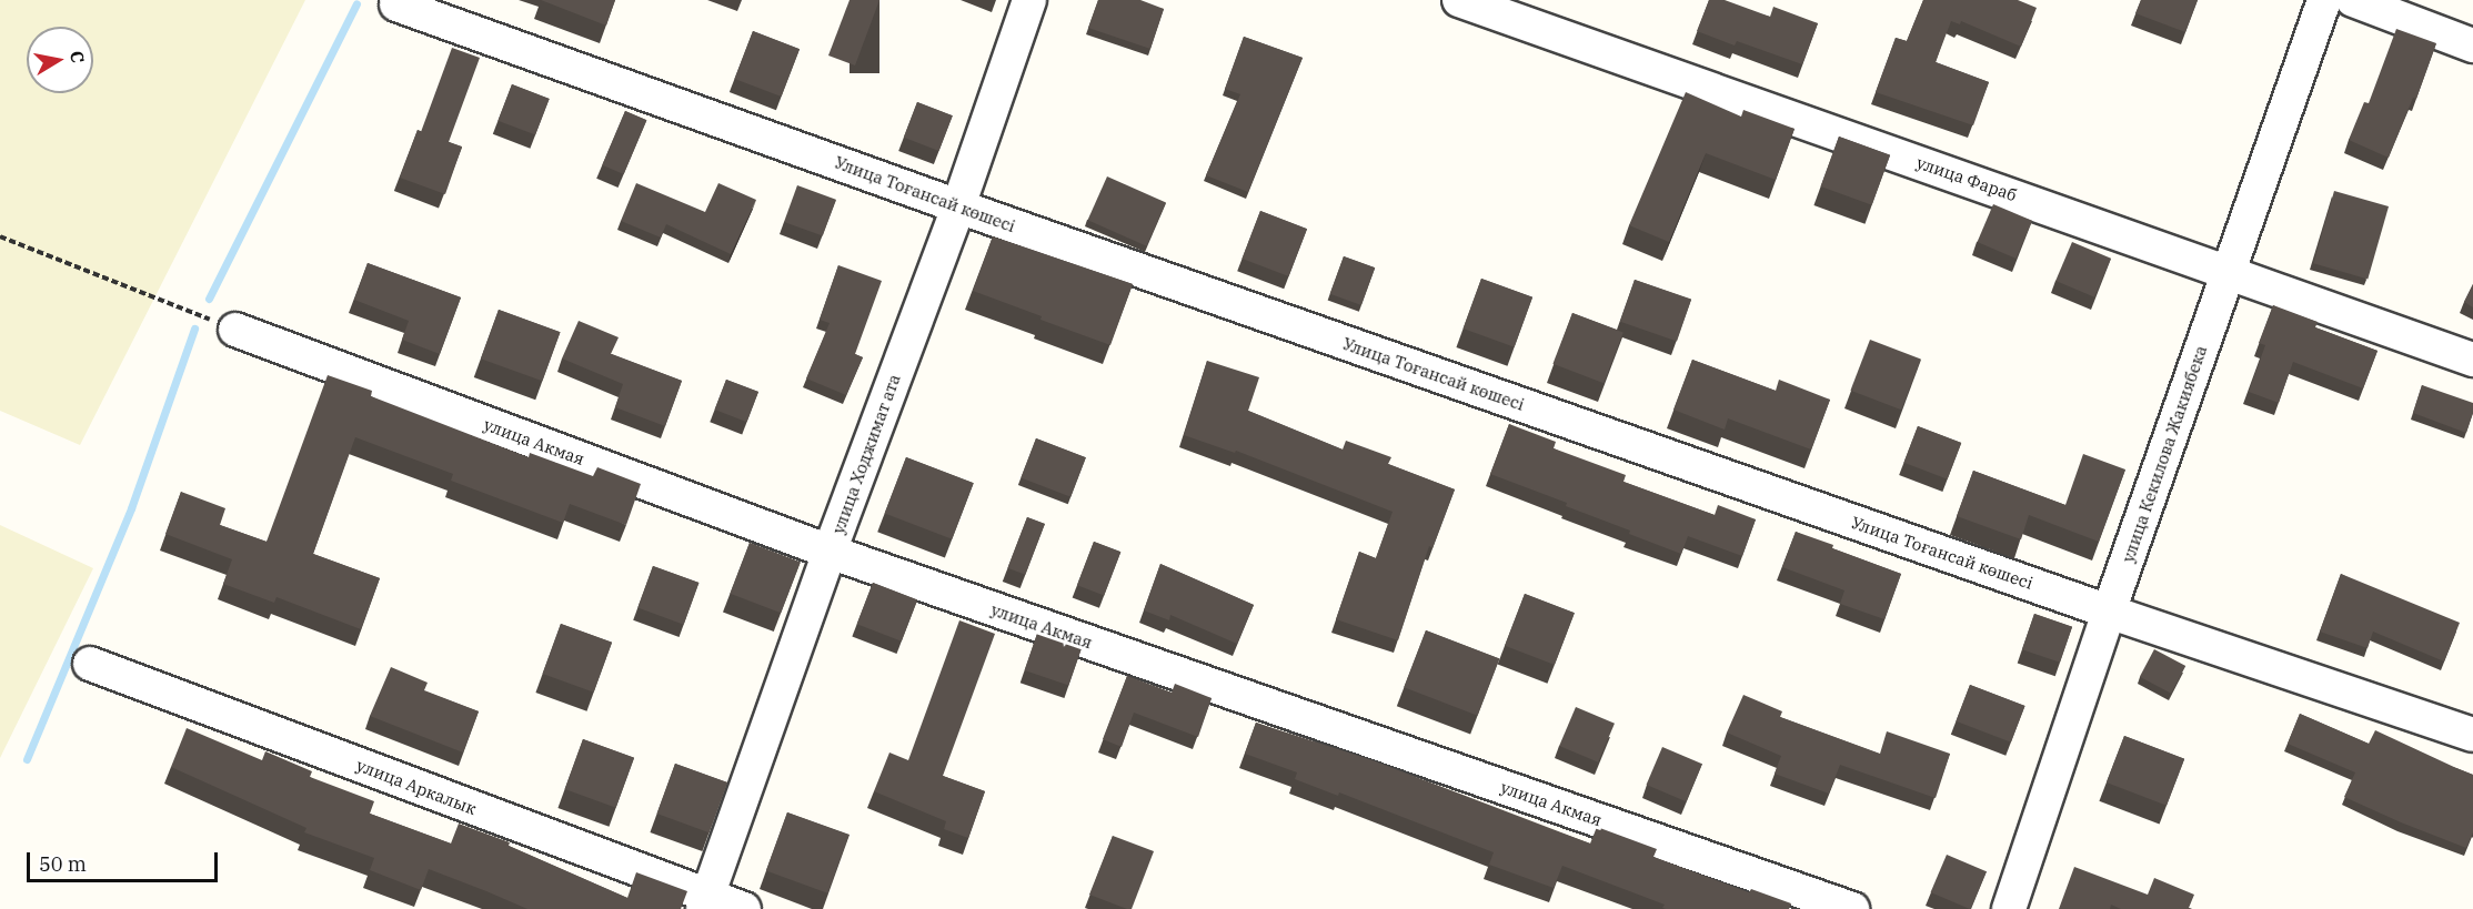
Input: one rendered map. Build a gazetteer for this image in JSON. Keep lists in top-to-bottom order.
{
  "streets": {
    "street": [
      "улица Фараб",
      "Улица Тоғансай көшесі",
      "улица Акмая",
      "улица Ходжимат ата",
      "улица Кекилова Жакиябека",
      "улица Аркалык"
    ]
  },
  "crossings": [
    ["улица Фараб", "улица Кекилова Жакиябека"],
    ["Улица Тоғансай көшесі", "улица Ходжимат ата"],
    ["Улица Тоғансай көшесі", "улица Кекилова Жакиябека"],
    ["улица Акмая", "улица Ходжимат ата"],
    ["улица Ходжимат ата", "улица Аркалык"]
  ],
  "scale_bar": "50 m",
  "north": "right"
}
